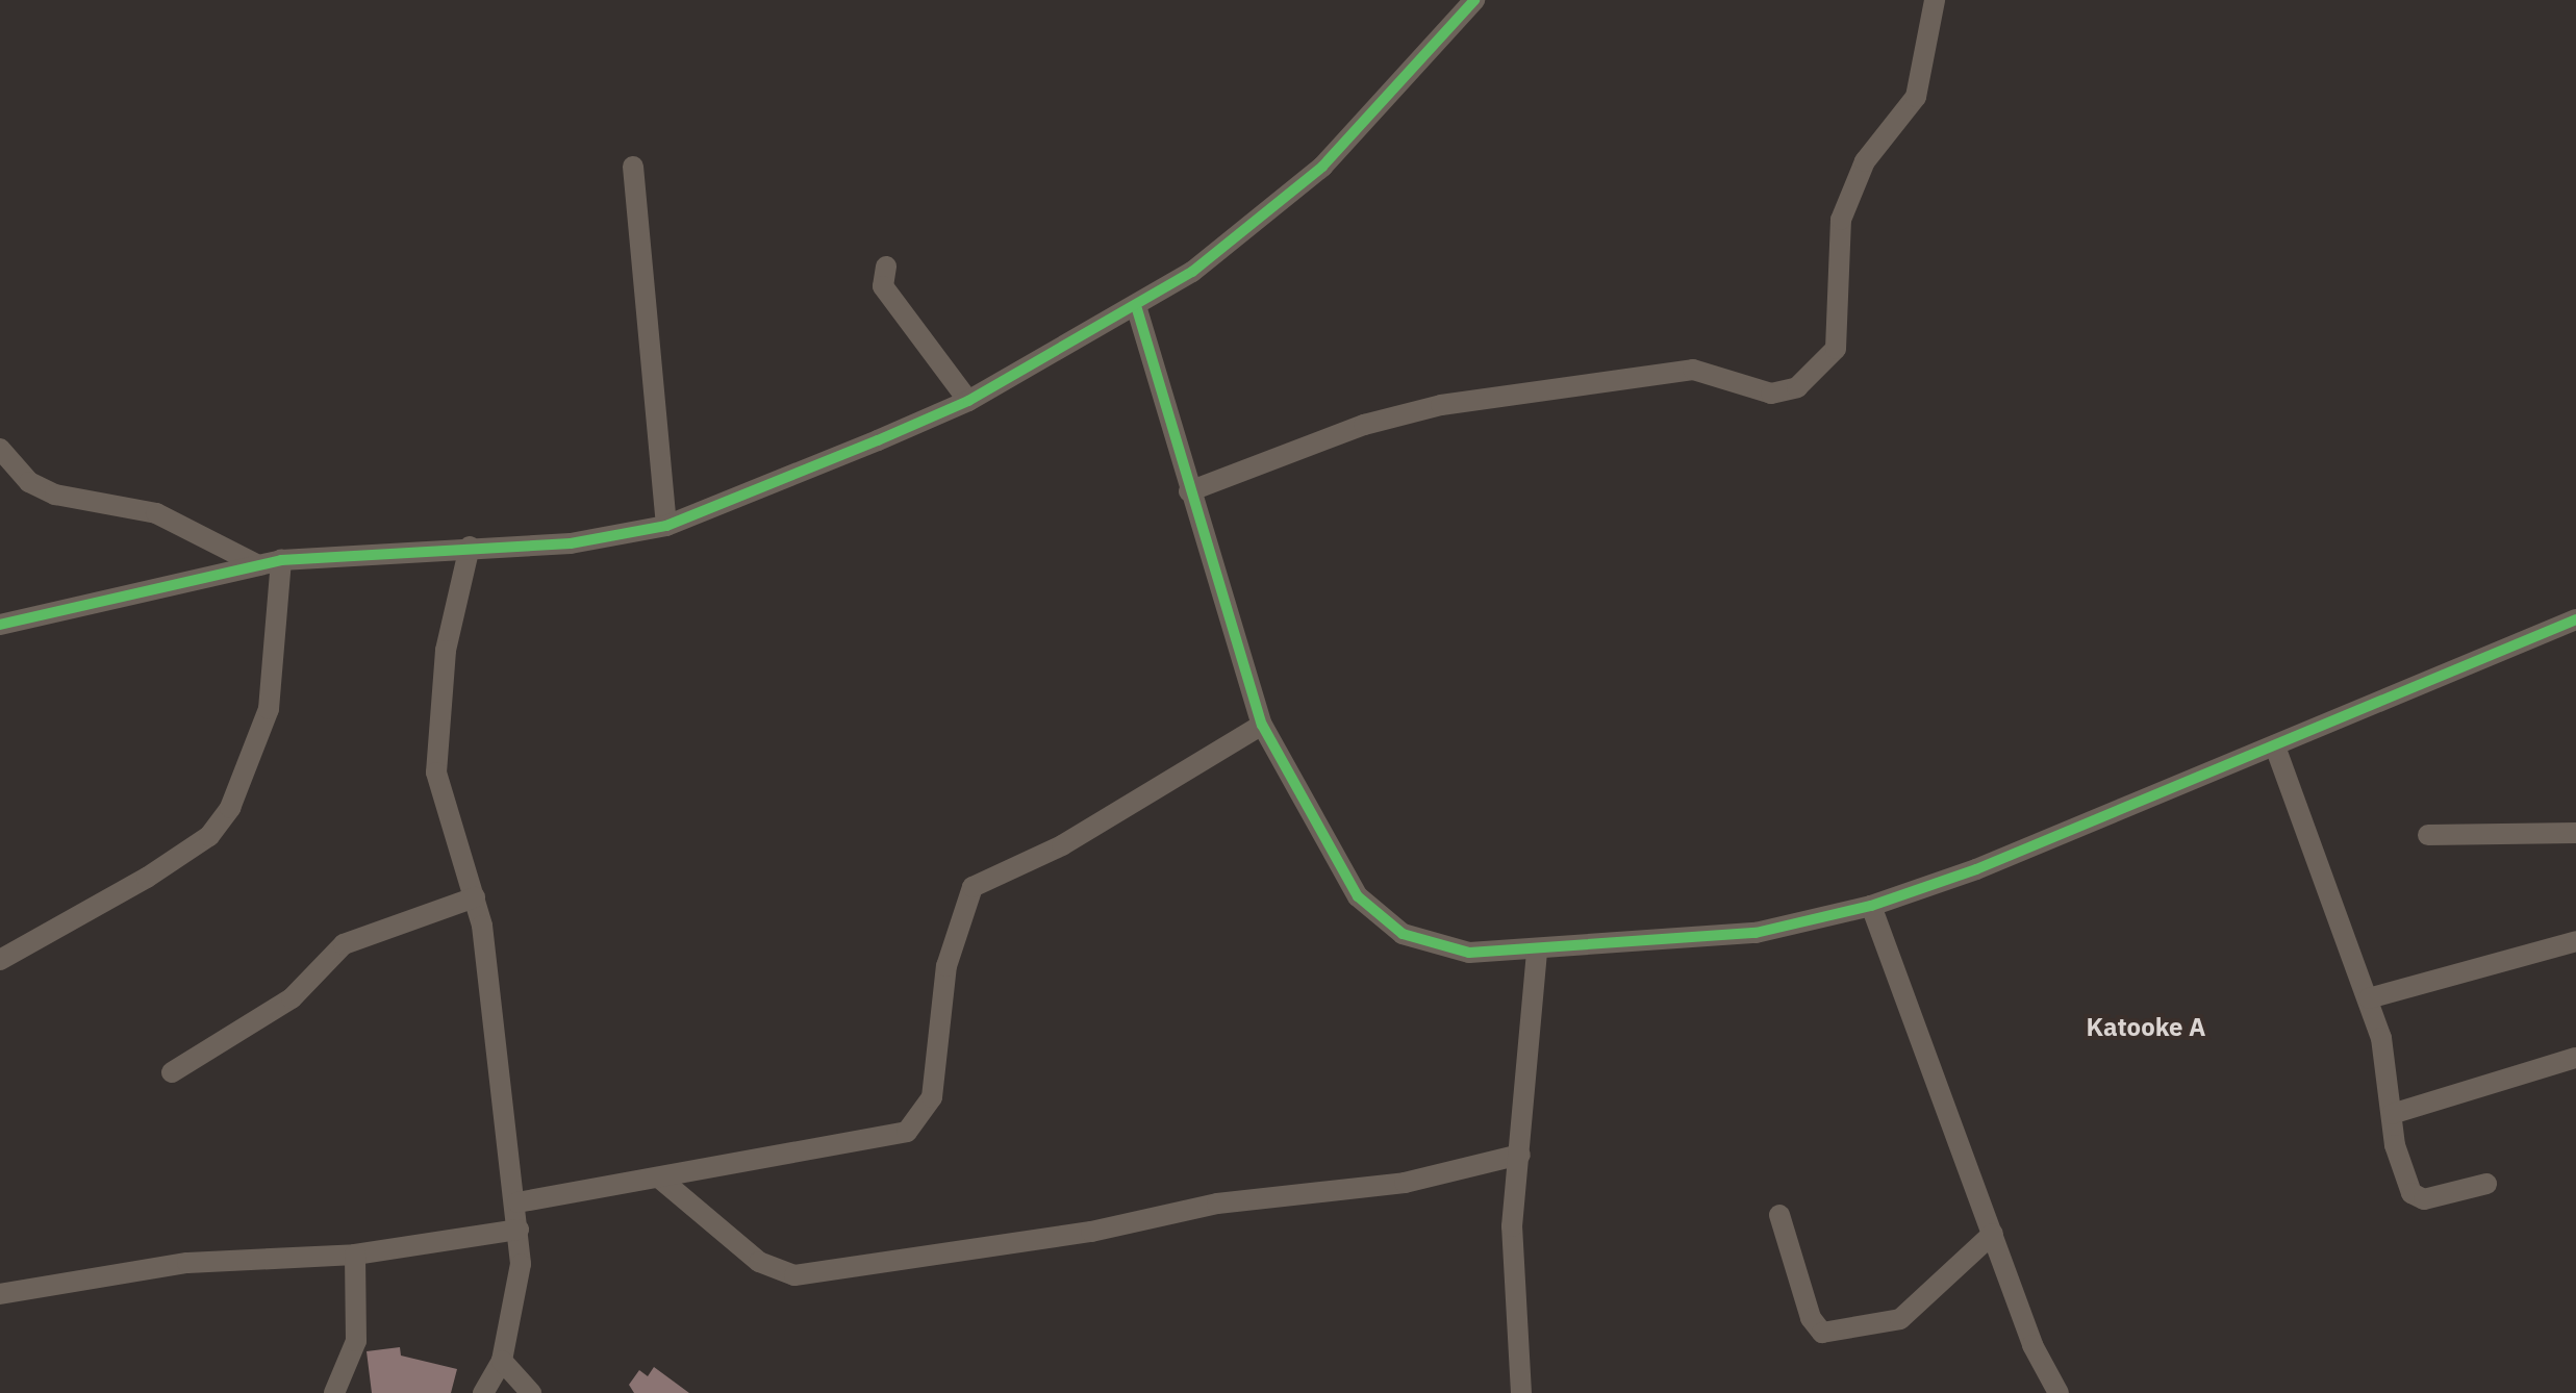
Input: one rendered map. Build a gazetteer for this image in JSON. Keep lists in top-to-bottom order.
{
  "districts": ["Katooke A"]
}
